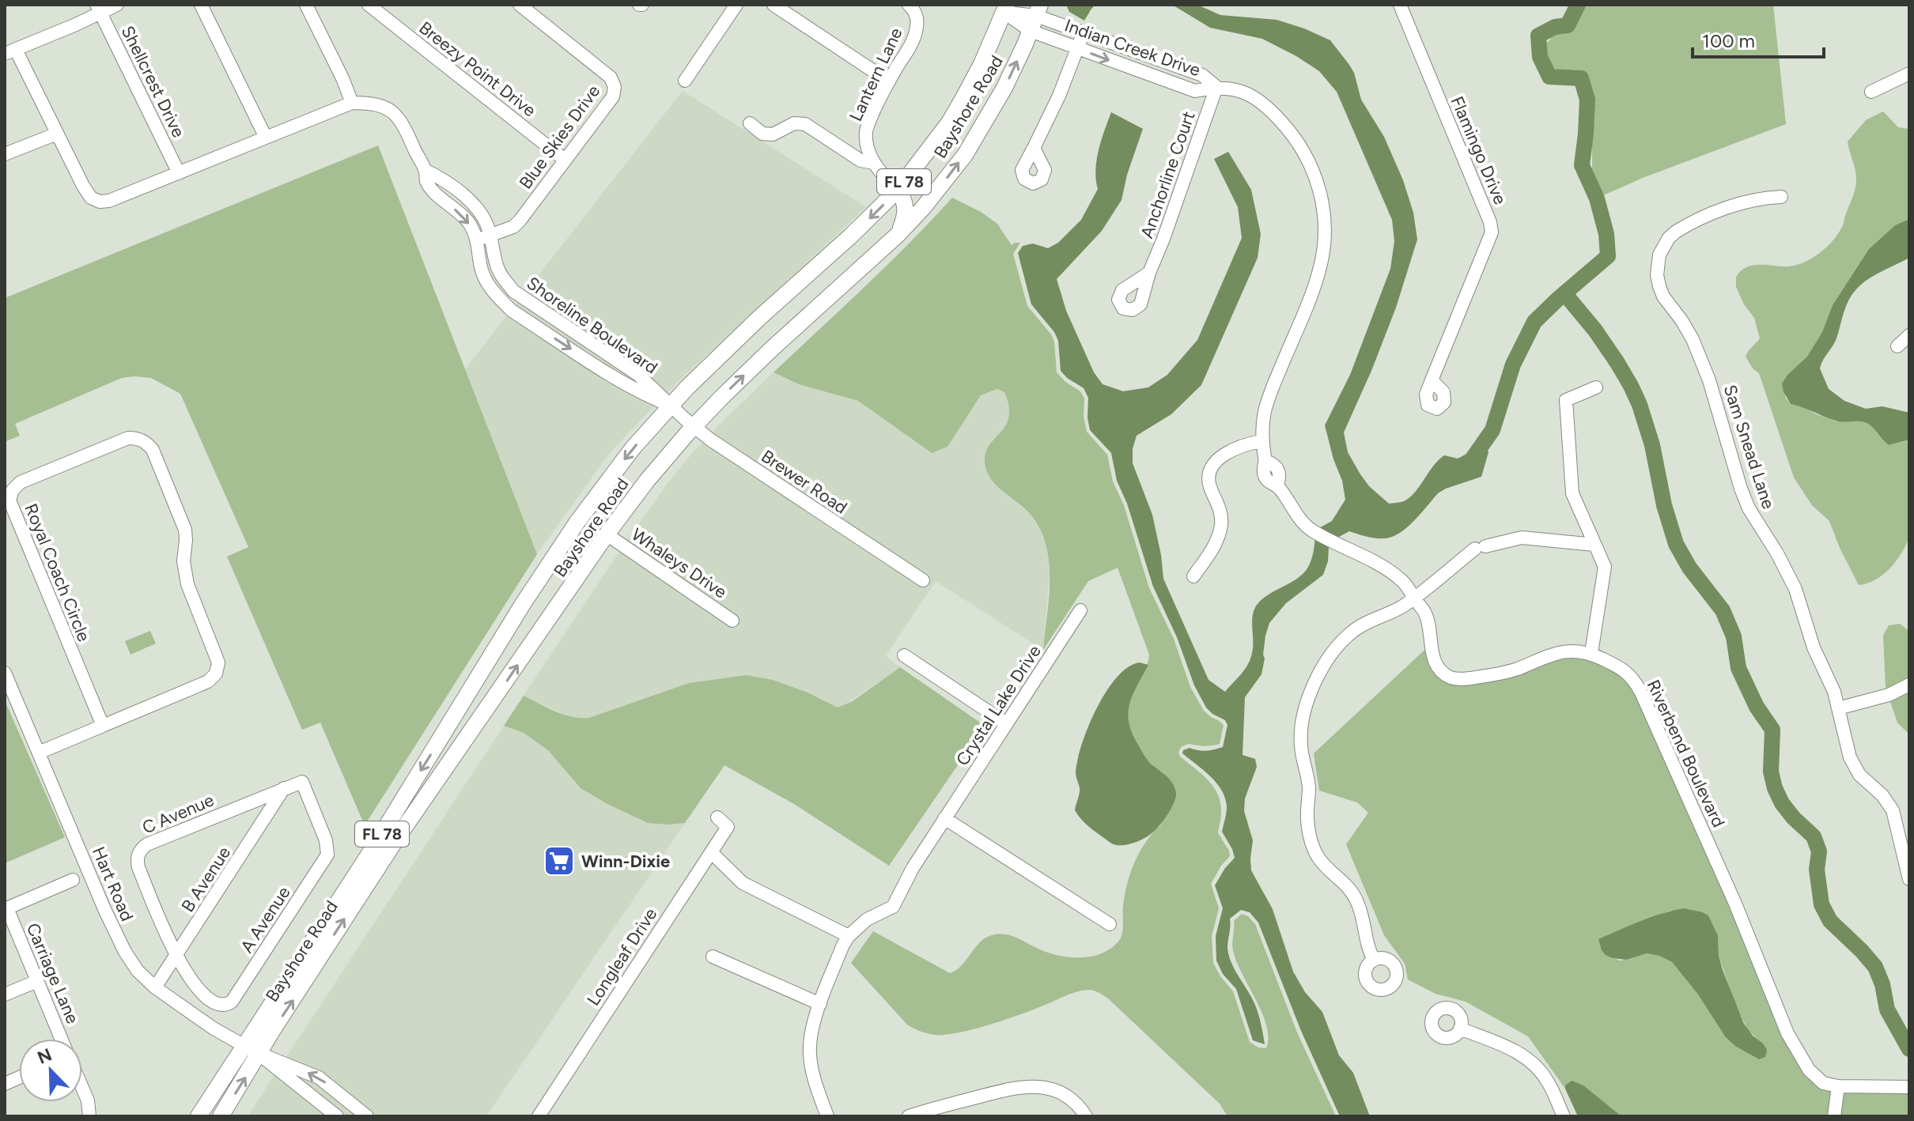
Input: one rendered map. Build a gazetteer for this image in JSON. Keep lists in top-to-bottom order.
{
  "streets": {
    "main road": ["Bayshore Road", "FL 78"],
    "street": [
      "Indian Creek Drive",
      "Breezy Point Drive",
      "Lantern Lane",
      "Shellcrest Drive",
      "Blue Skies Drive",
      "Flamingo Drive",
      "Anchorline Court",
      "Shoreline Boulevard",
      "Sam Snead Lane",
      "Brewer Road",
      "Whaleys Drive",
      "Royal Coach Circle",
      "Crystal Lake Drive",
      "Riverbend Boulevard",
      "C Avenue",
      "B Avenue",
      "Hart Road",
      "A Avenue",
      "Longleaf Drive",
      "Carriage Lane"
    ]
  },
  "crossings": [
    ["Indian Creek Drive", "Bayshore Road"],
    ["Indian Creek Drive", "Anchorline Court"],
    ["Indian Creek Drive", "Riverbend Boulevard"],
    ["Breezy Point Drive", "Blue Skies Drive"],
    ["Lantern Lane", "Bayshore Road"],
    ["Shellcrest Drive", "Shoreline Boulevard"],
    ["Bayshore Road", "Shoreline Boulevard"],
    ["Bayshore Road", "Brewer Road"],
    ["Bayshore Road", "Whaleys Drive"],
    ["Bayshore Road", "Hart Road"],
    ["Blue Skies Drive", "Shoreline Boulevard"],
    ["Shoreline Boulevard", "Brewer Road"],
    ["Royal Coach Circle", "Hart Road"],
    ["C Avenue", "B Avenue"],
    ["C Avenue", "A Avenue"],
    ["B Avenue", "Hart Road"],
    ["B Avenue", "A Avenue"]
  ],
  "places": {
    "supermarket": ["Winn-Dixie"]
  },
  "scale_bar": "100 m",
  "north": "top left"
}
